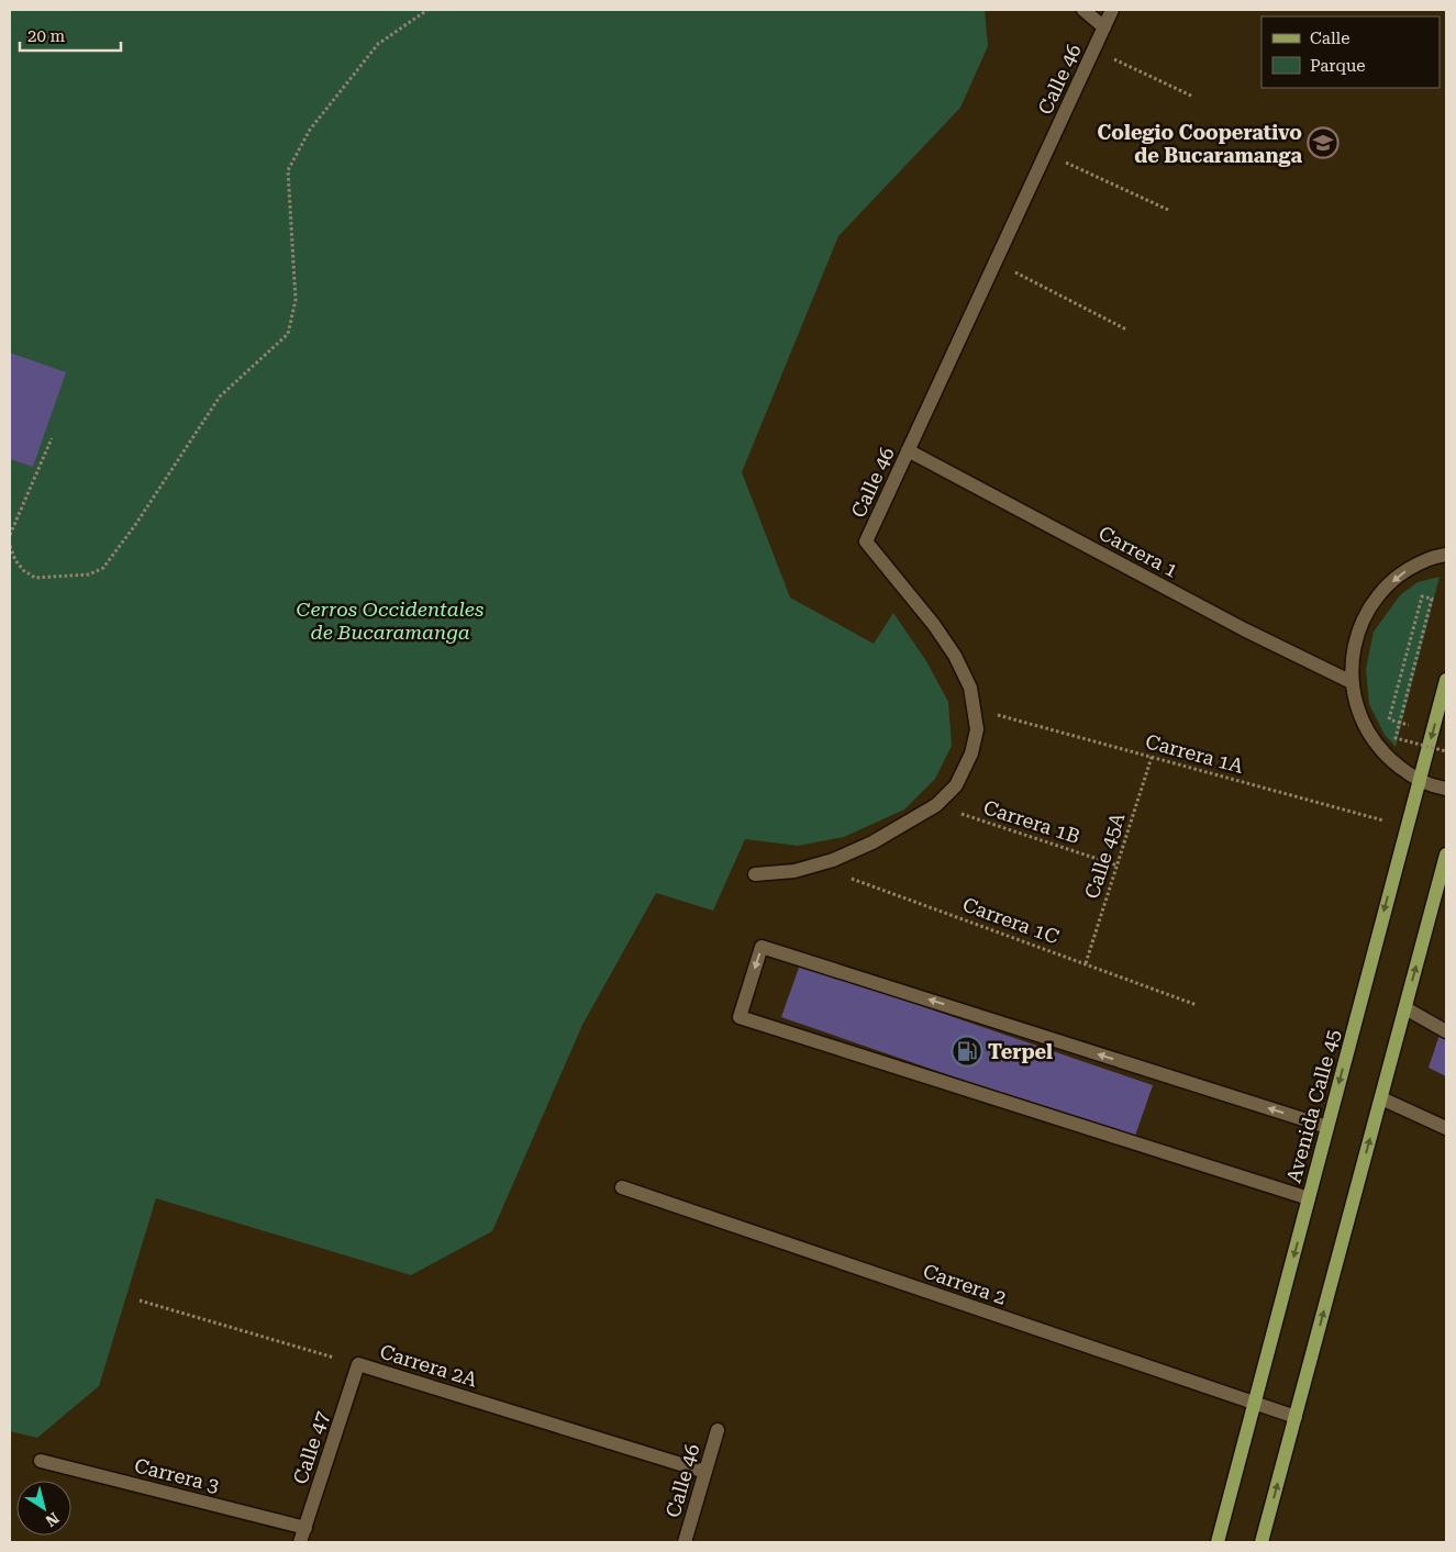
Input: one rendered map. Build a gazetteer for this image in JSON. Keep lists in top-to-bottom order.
{
  "streets": {
    "main road": ["Avenida Calle 45"],
    "street": [
      "Calle 46",
      "Carrera 1",
      "Carrera 2",
      "Carrera 2A",
      "Calle 47",
      "Carrera 3"
    ],
    "path": [
      "Carrera 1A",
      "Carrera 1B",
      "Calle 45A",
      "Carrera 1C"
    ]
  },
  "crossings": [
    ["Calle 46", "Carrera 1"],
    ["Calle 46", "Carrera 1A"],
    ["Calle 46", "Carrera 1B"],
    ["Calle 46", "Carrera 1C"],
    ["Calle 46", "Carrera 2A"],
    ["Carrera 1A", "Calle 45A"],
    ["Carrera 1A", "Avenida Calle 45"],
    ["Carrera 1B", "Calle 45A"],
    ["Calle 45A", "Carrera 1C"],
    ["Avenida Calle 45", "Carrera 2"],
    ["Carrera 2A", "Calle 47"],
    ["Calle 47", "Carrera 3"]
  ],
  "parks": ["Cerros Occidentales de Bucaramanga"],
  "places": {
    "school or university": ["Colegio Cooperativo de Bucaramanga"],
    "fuel station": ["Terpel"]
  },
  "legend": ["Calle", "Parque"],
  "scale_bar": "20 m",
  "north": "bottom right"
}
